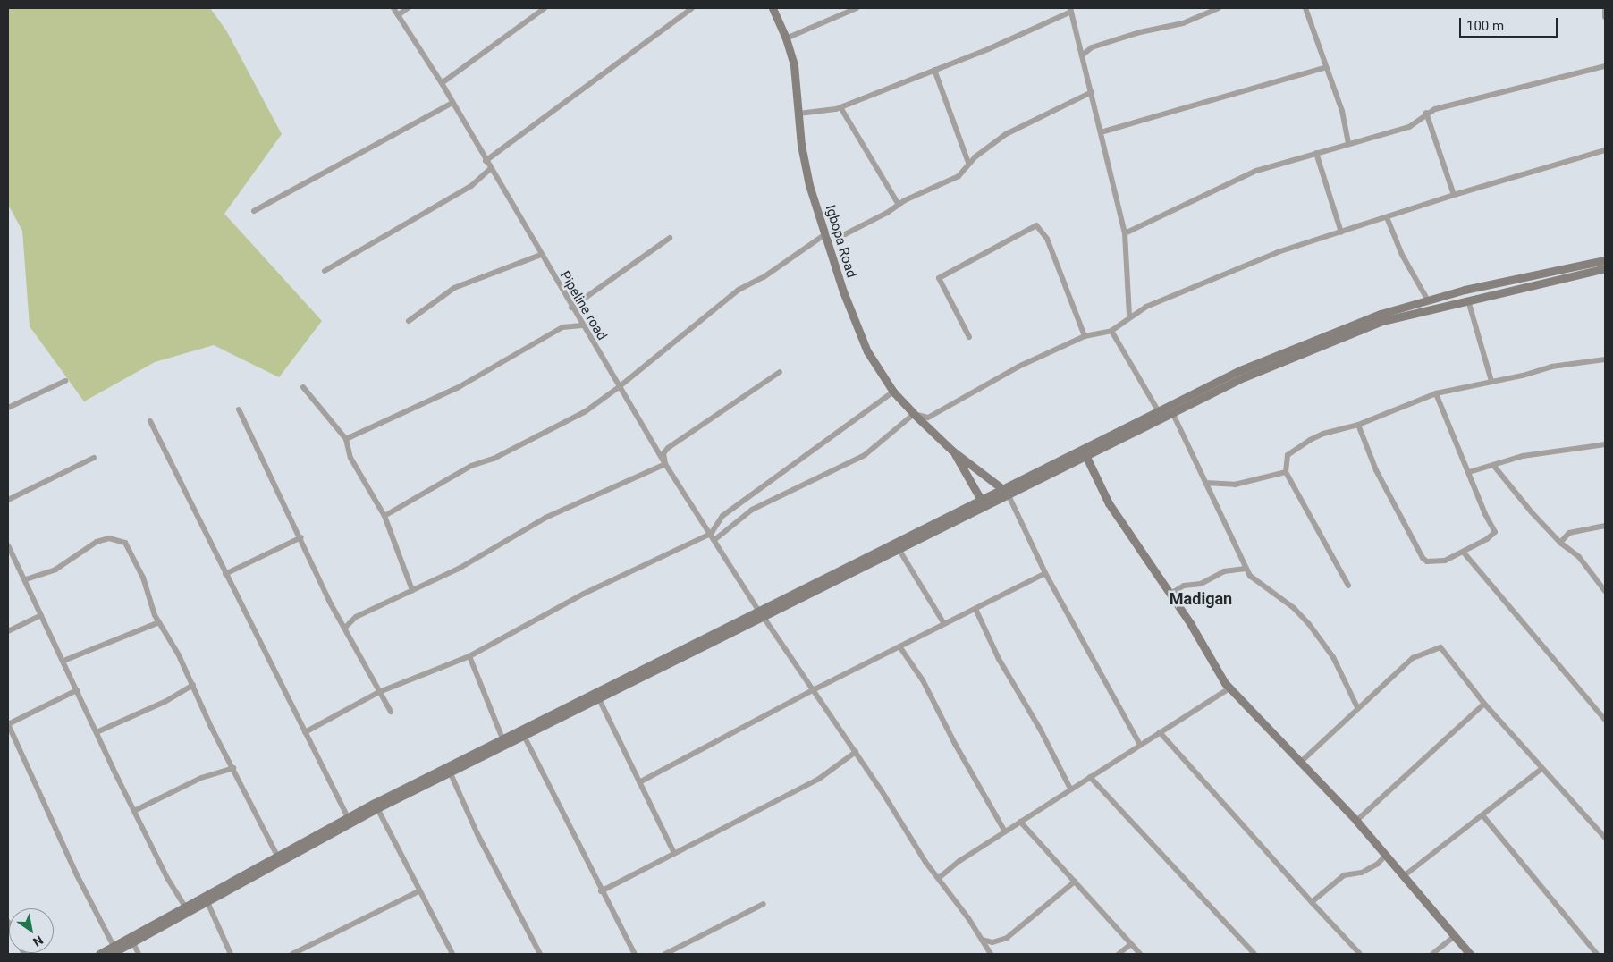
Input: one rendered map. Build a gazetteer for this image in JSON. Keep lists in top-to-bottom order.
{
  "streets": {
    "main road": ["Igbopa Road"],
    "street": ["Pipeline road"]
  },
  "districts": ["Madigan"],
  "scale_bar": "100 m",
  "north": "bottom right"
}
